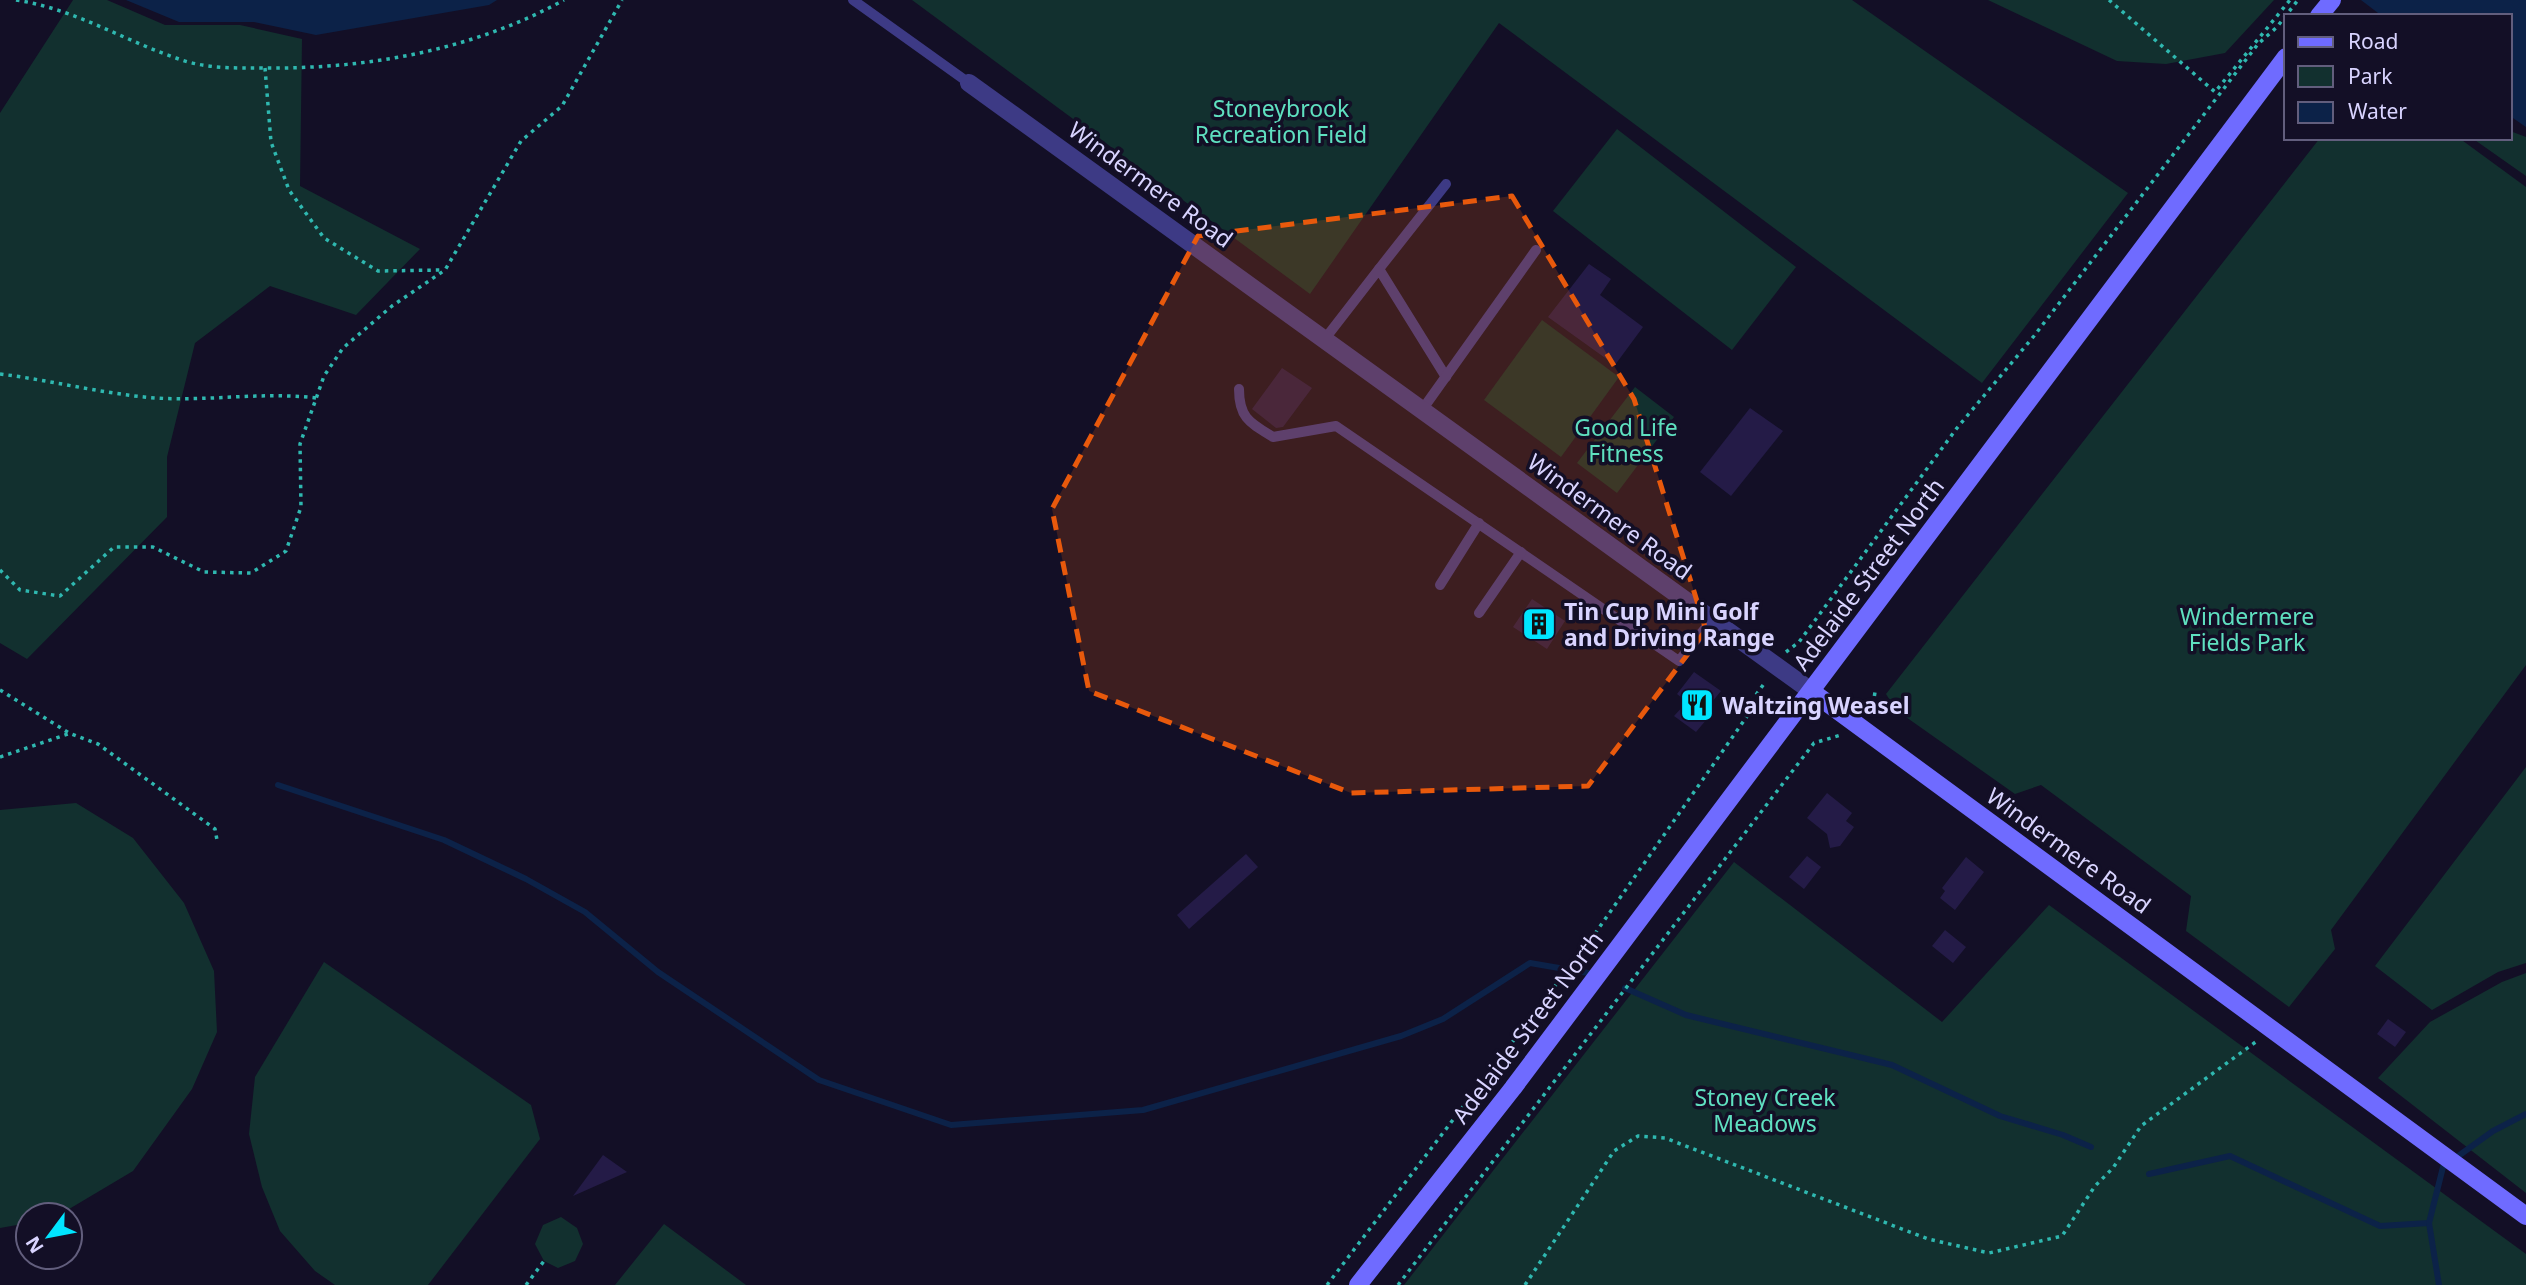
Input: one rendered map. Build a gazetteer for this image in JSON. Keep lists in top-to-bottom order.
{
  "streets": {
    "main road": ["Windermere Road", "Adelaide Street North"]
  },
  "crossings": [
    ["Windermere Road", "Adelaide Street North"]
  ],
  "parks": [
    "Stoneybrook Recreation Field",
    "Good Life Fitness",
    "Windermere Fields Park",
    "Stoney Creek Meadows"
  ],
  "places": {
    "building": ["Tin Cup Mini Golf and Driving Range"],
    "restaurant": ["Waltzing Weasel"]
  },
  "legend": ["Road", "Park", "Water"],
  "north": "bottom left"
}
